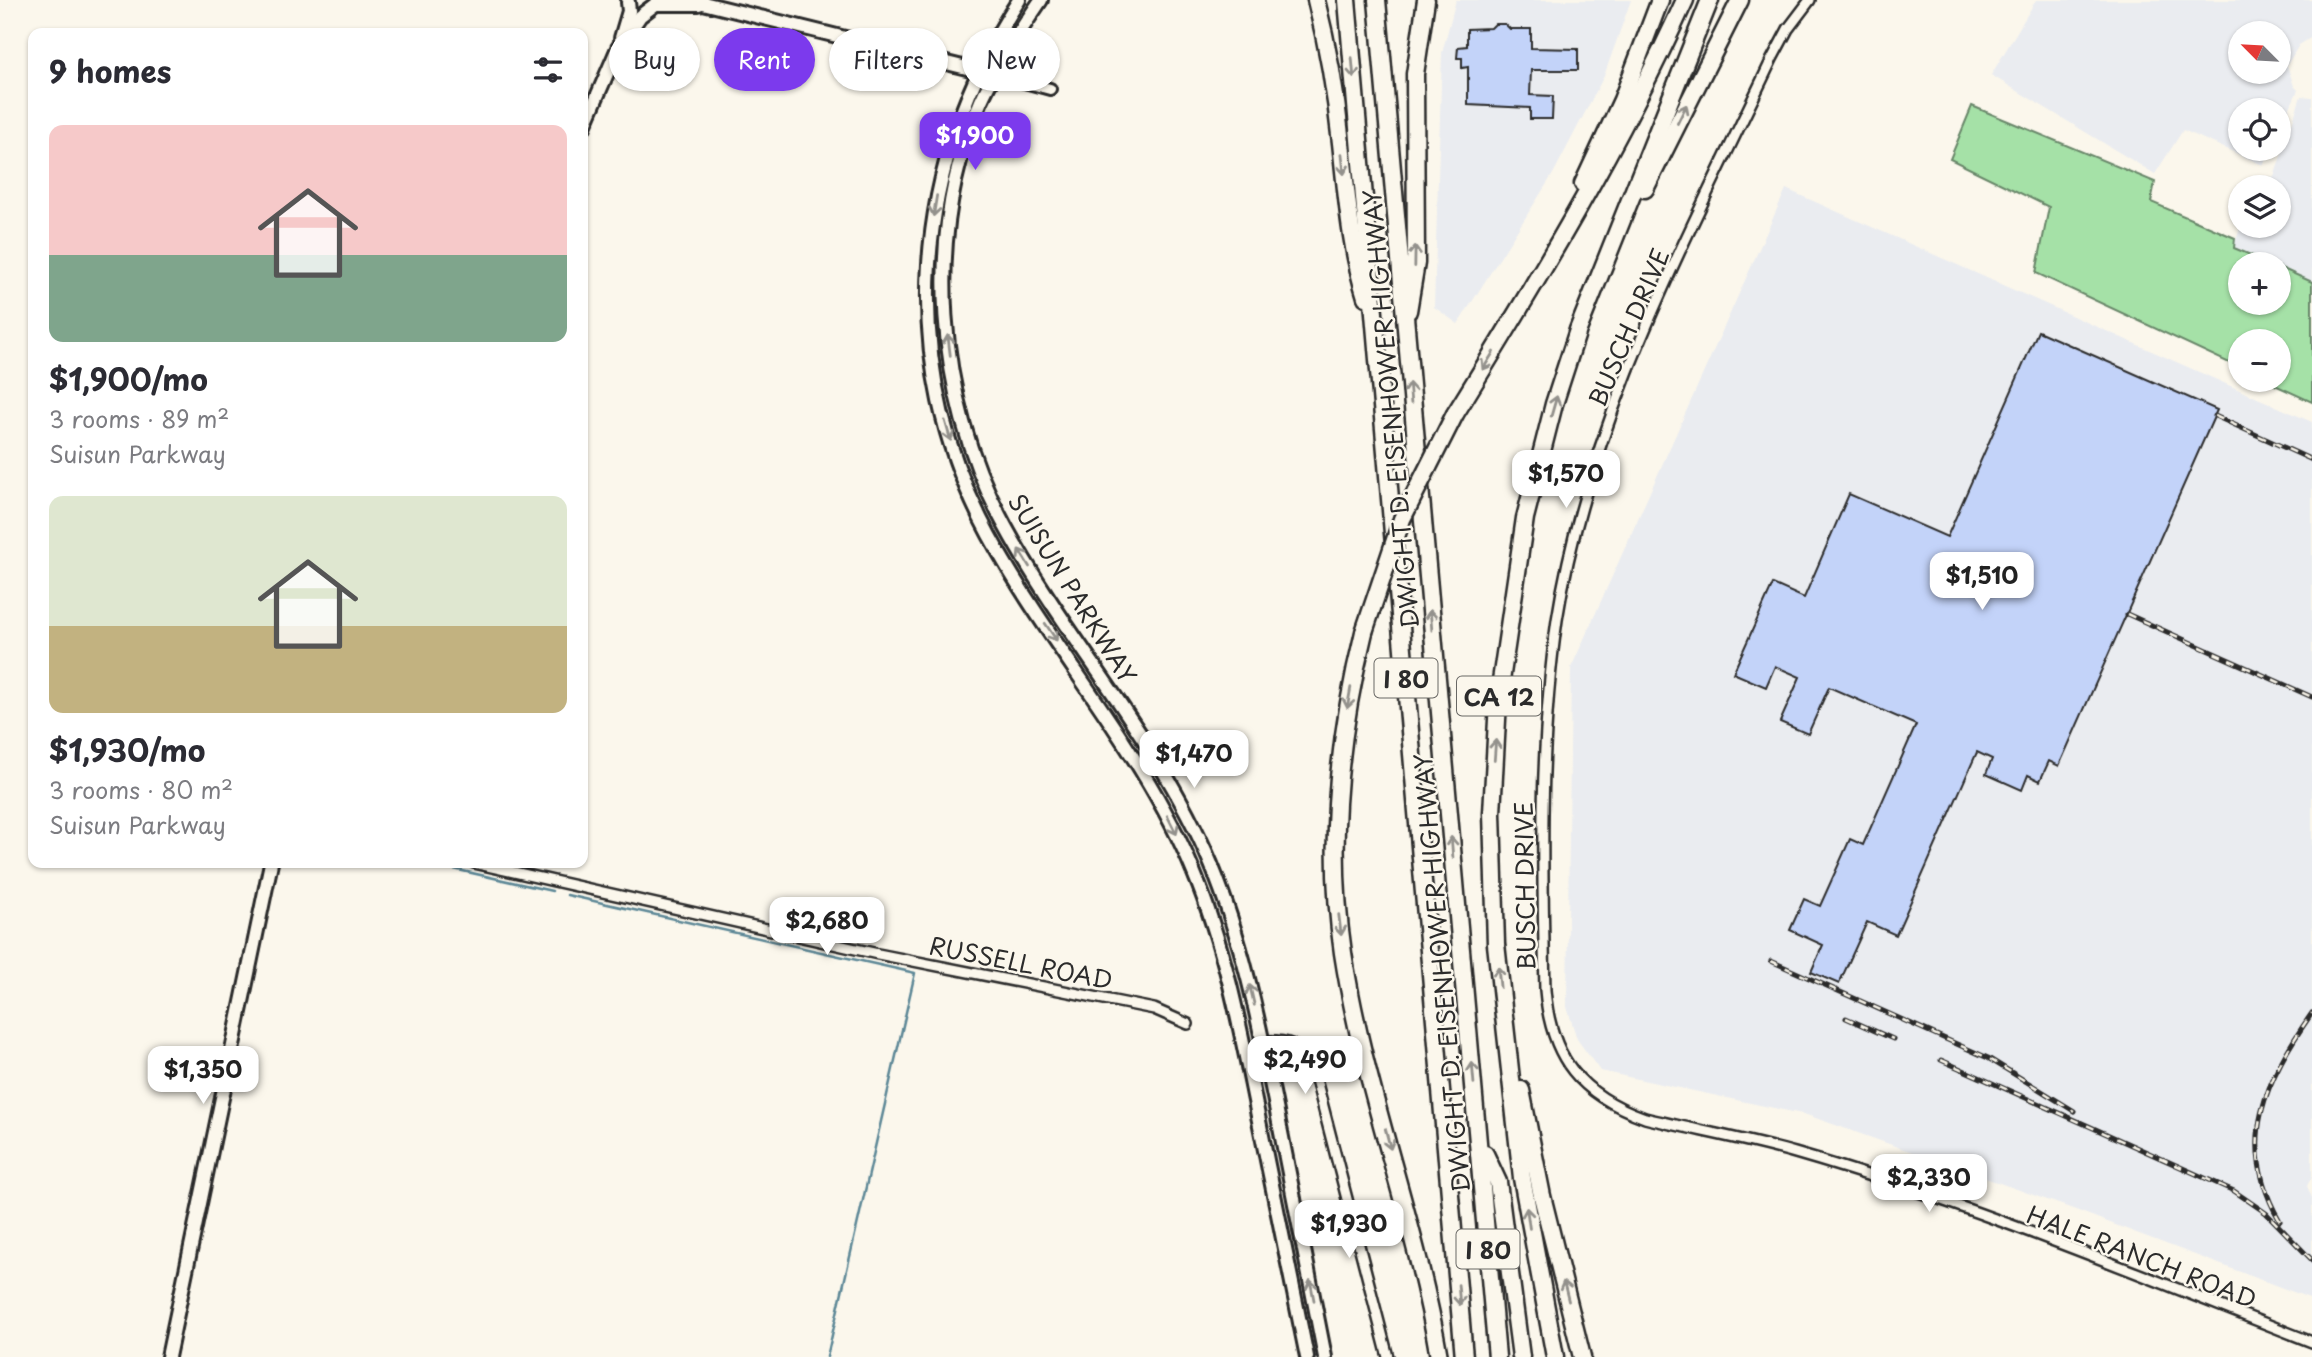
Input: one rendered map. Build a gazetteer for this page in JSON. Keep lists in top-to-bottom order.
{
  "streets": {
    "highway": ["DWIGHT D. EISENHOWER HIGHWAY", "I 80", "CA 12"],
    "main road": ["SUISUN PARKWAY"],
    "street": ["BUSCH DRIVE", "RUSSELL ROAD", "HALE RANCH ROAD"]
  },
  "crossings": [
    ["BUSCH DRIVE", "HALE RANCH ROAD"]
  ],
  "north": "top left",
  "page": {
    "map_buttons": ["+", "−"],
    "chip": [
      "Buy",
      "Rent",
      "Filters",
      "New"
    ],
    "heading": "9 homes",
    "price": [
      "$1,900",
      "$1,570",
      "$1,510",
      "$1,470",
      "$2,680",
      "$2,490",
      "$1,350",
      "$2,330",
      "$1,930"
    ],
    "list": [
      {
        "name": "$1,900/mo",
        "note": "3 rooms · 89 m² · Suisun Parkway"
      },
      {
        "name": "$1,930/mo",
        "note": "3 rooms · 80 m² · Suisun Parkway"
      }
    ]
  }
}
